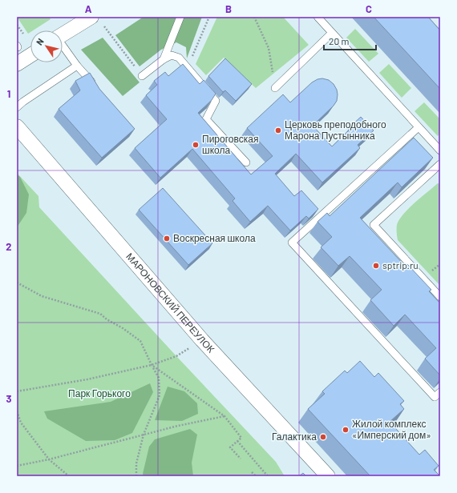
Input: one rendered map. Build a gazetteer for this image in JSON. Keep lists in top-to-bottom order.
{
  "streets": {
    "street": ["МАРОНОВСКИЙ ПЕРЕУЛОК"]
  },
  "parks": ["Парк Горького"],
  "places": [
    "Церковь преподобного Марона Пустынника",
    "Пироговская школа",
    "Воскресная школа",
    "sptrip.ru",
    "Жилой комплекс «Имперский дом»",
    "Галактика"
  ],
  "scale_bar": "20 m",
  "north": "top left",
  "grid": {
    "columns": ["A", "B", "C"],
    "rows": ["1", "2", "3"]
  }
}
